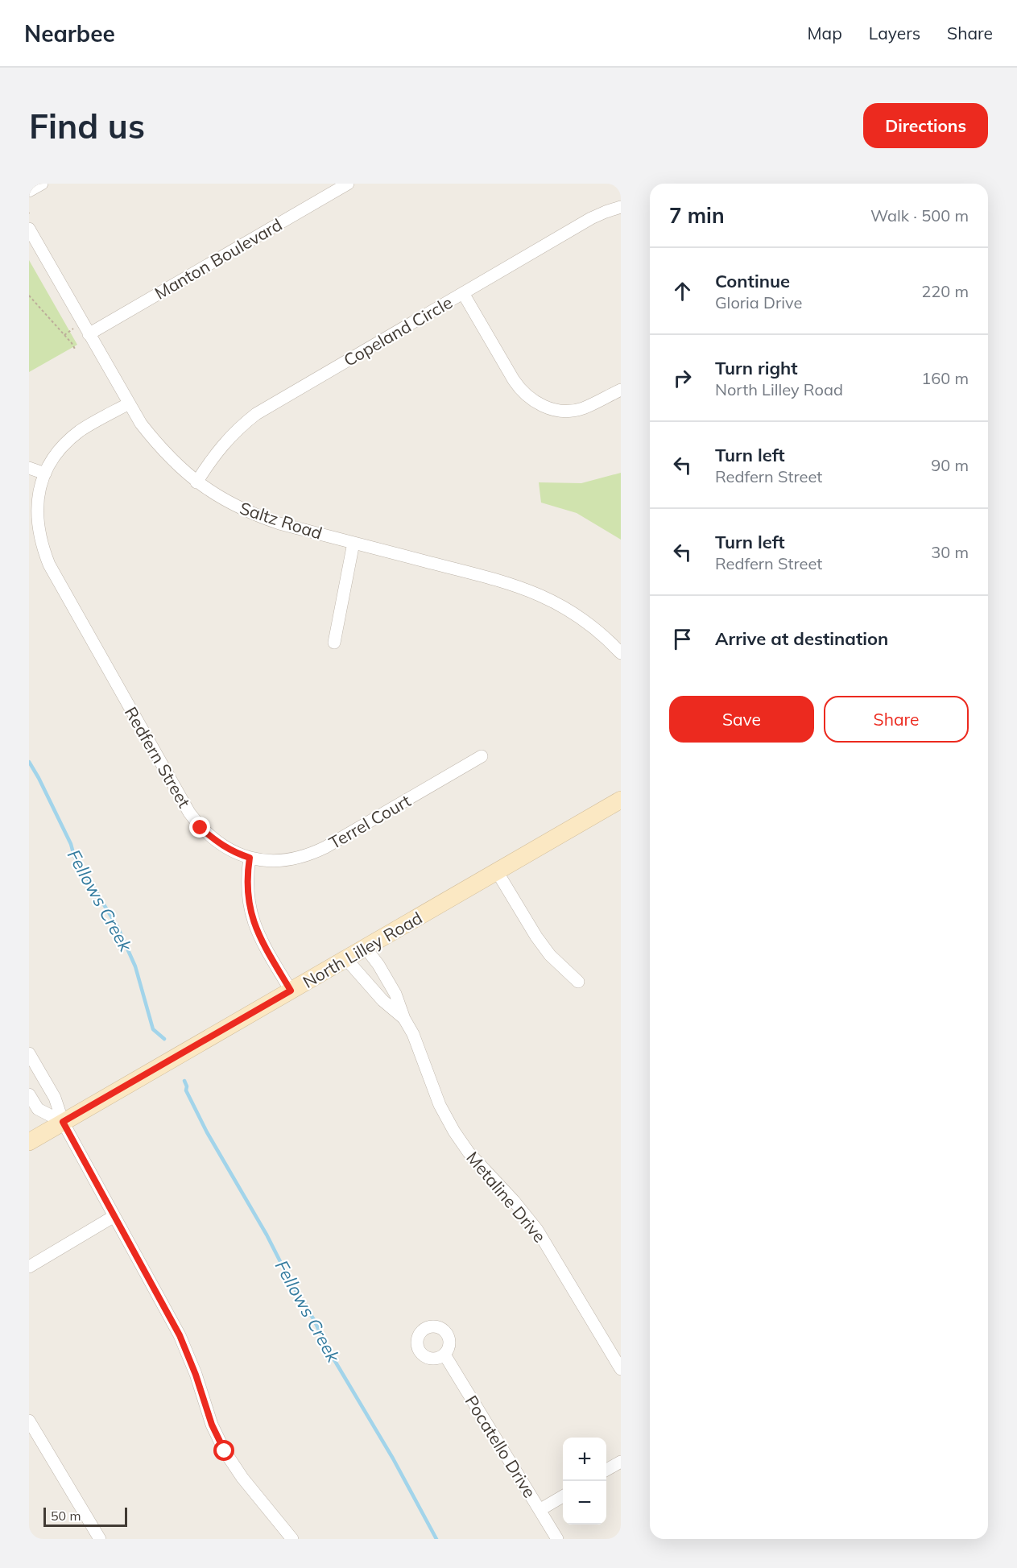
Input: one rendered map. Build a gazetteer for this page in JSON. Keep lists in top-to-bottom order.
{
  "streets": {
    "street": [
      "Manton Boulevard",
      "Copeland Circle",
      "Saltz Road",
      "Redfern Street",
      "Terrel Court",
      "North Lilley Road",
      "Metaline Drive",
      "Pocatello Drive"
    ]
  },
  "crossings": [
    ["Manton Boulevard", "Saltz Road"],
    ["Copeland Circle", "Saltz Road"],
    ["Saltz Road", "Redfern Street"],
    ["Redfern Street", "Terrel Court"],
    ["North Lilley Road", "Metaline Drive"]
  ],
  "water": ["Fellows Creek"],
  "scale_bar": "50 m",
  "page": {
    "header": "Nearbee",
    "nav": ["Map", "Layers", "Share"],
    "buttons": [
      "Directions",
      ["Save", "Share"]
    ],
    "title": "Find us",
    "heading": ["7 min", "Walk · 500 m"],
    "list": [
      ["Continue", "Gloria Drive", "220 m"],
      ["Turn right", "North Lilley Road", "160 m"],
      ["Turn left", "Redfern Street", "90 m"],
      ["Turn left", "Redfern Street", "30 m"],
      "Arrive at destination"
    ],
    "map_buttons": ["+", "−"],
    "scale": "50 m"
  }
}
